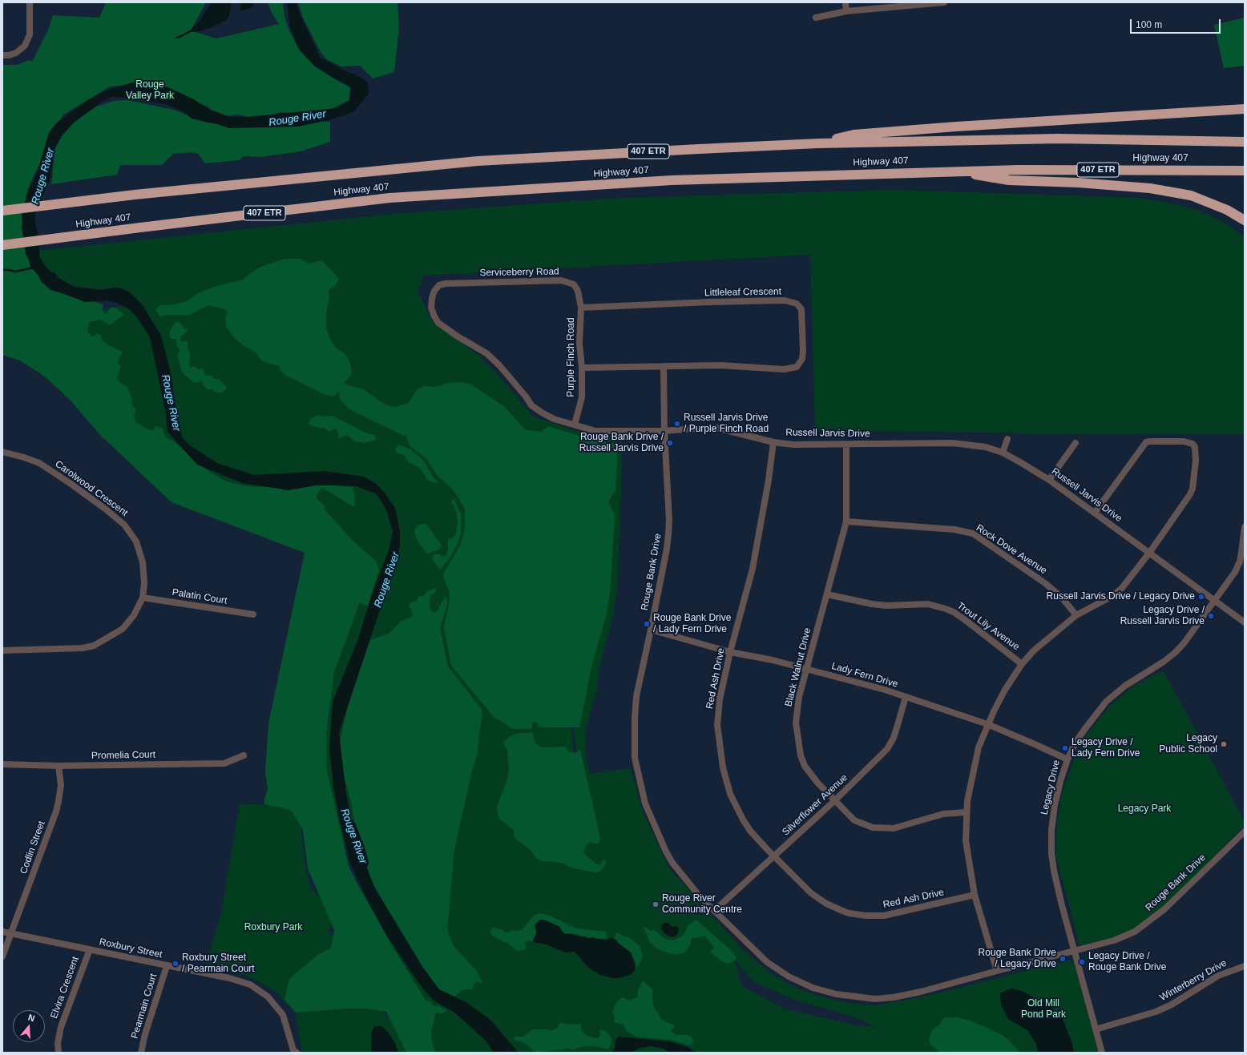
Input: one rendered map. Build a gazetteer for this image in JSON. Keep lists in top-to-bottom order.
{
  "streets": {
    "highway": ["407 ETR", "Highway 407"],
    "street": [
      "Serviceberry Road",
      "Littleleaf Crescent",
      "Purple Finch Road",
      "Russell Jarvis Drive",
      "Carolwood Crescent",
      "Rock Dove Avenue",
      "Rouge Bank Drive",
      "Palatin Court",
      "Trout Lily Avenue",
      "Black Walnut Drive",
      "Lady Fern Drive",
      "Red Ash Drive",
      "Promelia Court",
      "Legacy Drive",
      "Silverflower Avenue",
      "Codlin Street",
      "Roxbury Street",
      "Winterberry Drive",
      "Elvira Crescent",
      "Pearmain Court"
    ]
  },
  "crossings": [
    ["Serviceberry Road", "Littleleaf Crescent"],
    ["Serviceberry Road", "Purple Finch Road"],
    ["Serviceberry Road", "Russell Jarvis Drive"],
    ["Littleleaf Crescent", "Purple Finch Road"],
    ["Purple Finch Road", "Russell Jarvis Drive"],
    ["Russell Jarvis Drive", "Rouge Bank Drive"],
    ["Russell Jarvis Drive", "Black Walnut Drive"],
    ["Russell Jarvis Drive", "Red Ash Drive"],
    ["Russell Jarvis Drive", "Legacy Drive"],
    ["Carolwood Crescent", "Palatin Court"],
    ["Rock Dove Avenue", "Black Walnut Drive"],
    ["Rouge Bank Drive", "Lady Fern Drive"],
    ["Rouge Bank Drive", "Legacy Drive"],
    ["Rouge Bank Drive", "Silverflower Avenue"],
    ["Trout Lily Avenue", "Black Walnut Drive"],
    ["Black Walnut Drive", "Lady Fern Drive"],
    ["Black Walnut Drive", "Silverflower Avenue"],
    ["Lady Fern Drive", "Red Ash Drive"],
    ["Lady Fern Drive", "Legacy Drive"],
    ["Lady Fern Drive", "Silverflower Avenue"],
    ["Red Ash Drive", "Silverflower Avenue"],
    ["Promelia Court", "Codlin Street"],
    ["Legacy Drive", "Winterberry Drive"],
    ["Codlin Street", "Roxbury Street"],
    ["Roxbury Street", "Elvira Crescent"],
    ["Roxbury Street", "Pearmain Court"]
  ],
  "water": ["Rouge River"],
  "parks": [
    "Rouge Valley Park",
    "Legacy Park",
    "Roxbury Park",
    "Old Mill Pond Park"
  ],
  "places": [
    "Russell Jarvis Drive / Purple Finch Road",
    "Rouge Bank Drive / Russell Jarvis Drive",
    "Russell Jarvis Drive / Legacy Drive",
    "Legacy Drive / Russell Jarvis Drive",
    "Rouge Bank Drive / Lady Fern Drive",
    "Legacy Public School",
    "Legacy Drive / Lady Fern Drive",
    "Rouge River Community Centre",
    "Rouge Bank Drive / Legacy Drive",
    "Legacy Drive / Rouge Bank Drive",
    "Roxbury Street / Pearmain Court"
  ],
  "scale_bar": "100 m",
  "north": "top"
}
